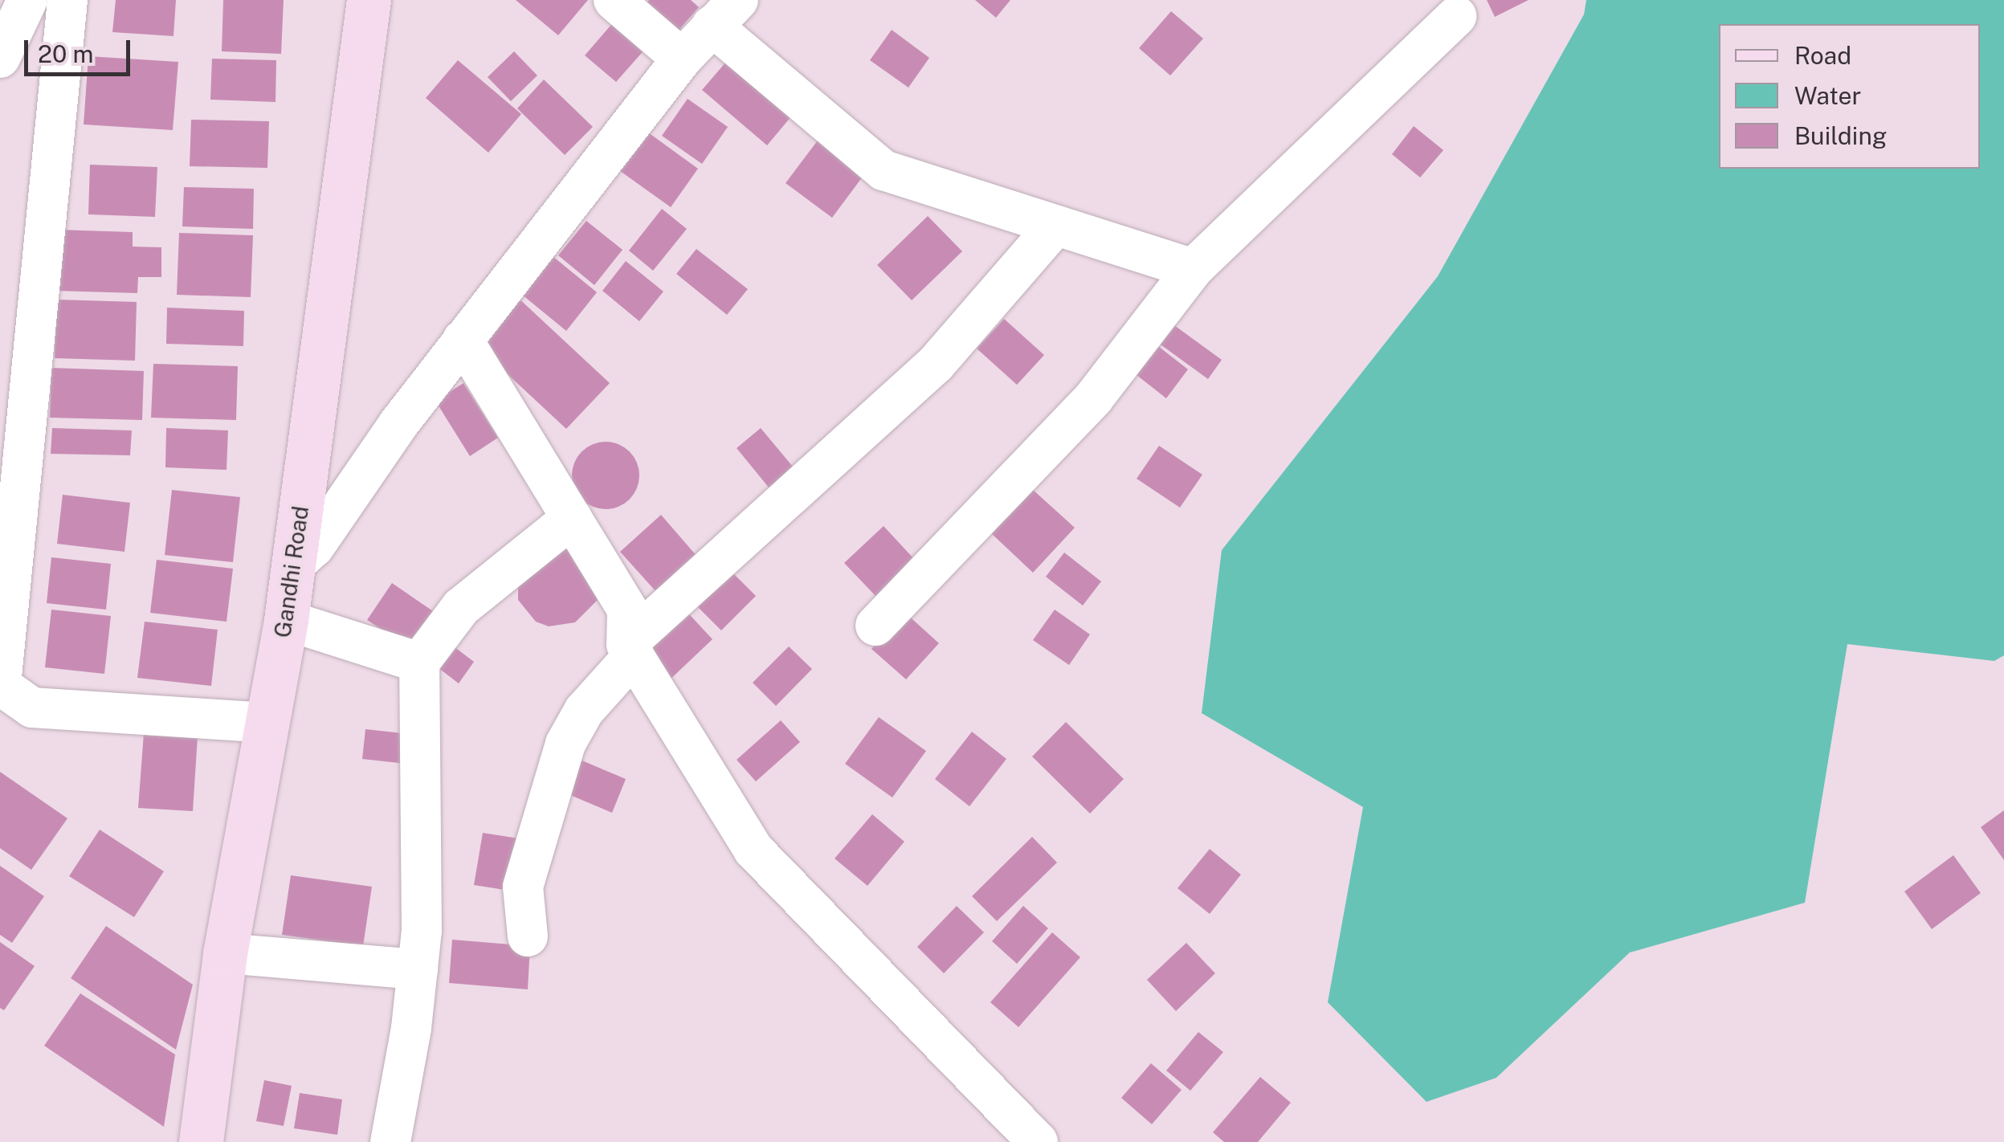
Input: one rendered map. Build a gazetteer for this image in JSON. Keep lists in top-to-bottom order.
{
  "streets": {
    "main road": ["Gandhi Road"]
  },
  "legend": ["Road", "Water", "Building"],
  "scale_bar": "20 m"
}
